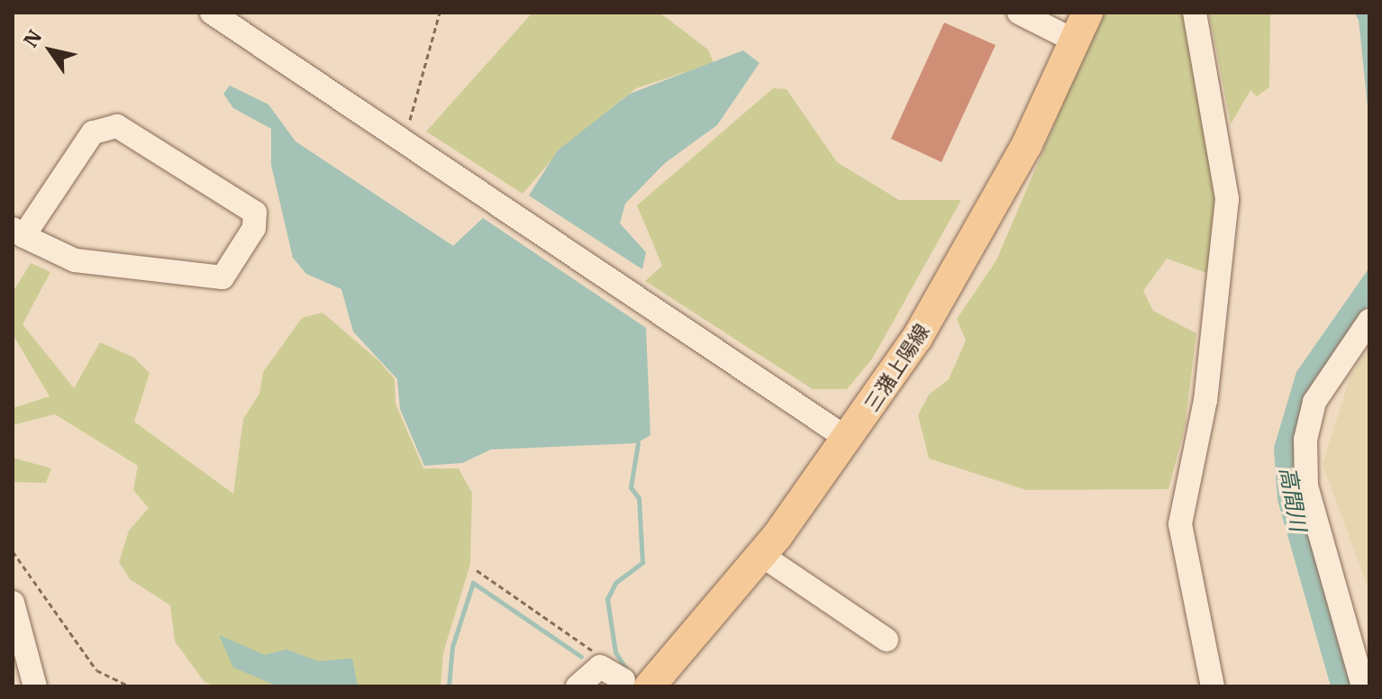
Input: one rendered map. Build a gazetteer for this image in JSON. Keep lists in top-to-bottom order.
{
  "streets": {
    "main road": ["三潴上陽線"]
  },
  "water": ["高間川"],
  "north": "top left"
}
